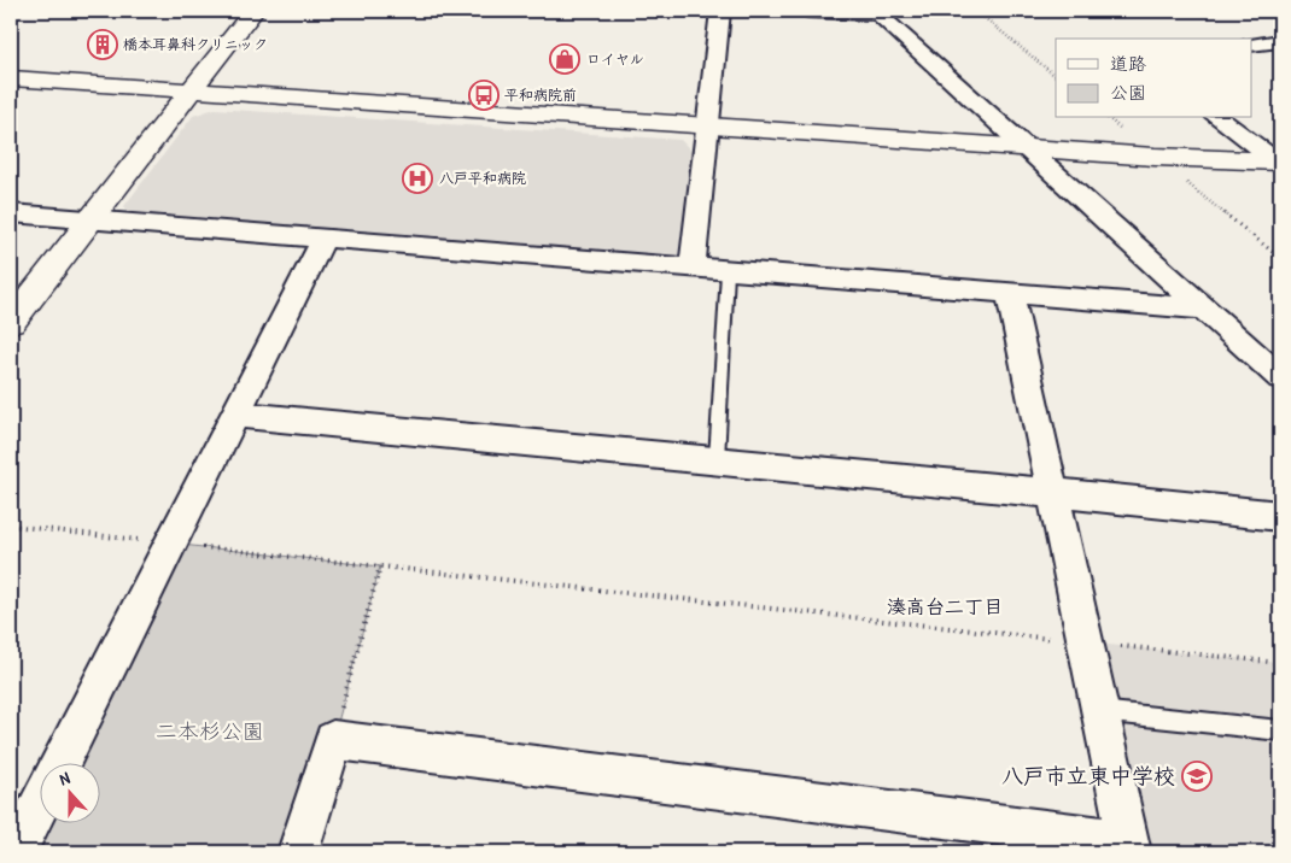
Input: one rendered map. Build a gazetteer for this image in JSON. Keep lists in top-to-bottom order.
{
  "districts": ["湊高台二丁目"],
  "parks": ["二本杉公園"],
  "places": {
    "building": ["橋本耳鼻科クリニック"],
    "shop": ["ロイヤル"],
    "bus stop": ["平和病院前"],
    "hospital": ["八戸平和病院"],
    "school or university": ["八戸市立東中学校"]
  },
  "legend": ["道路", "公園"],
  "north": "top"
}
